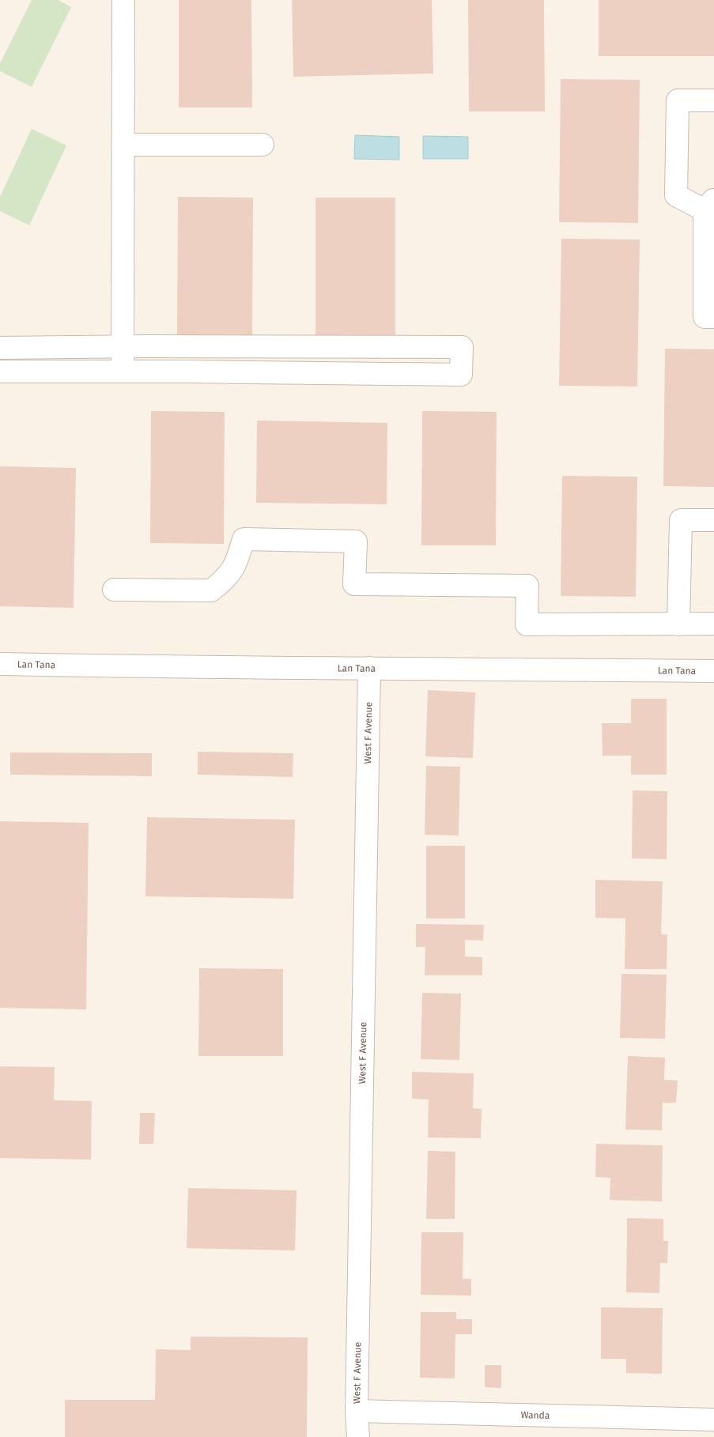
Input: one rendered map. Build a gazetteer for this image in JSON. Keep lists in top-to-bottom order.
{
  "streets": {
    "street": ["Lan Tana", "West F Avenue", "Wanda"]
  },
  "crossings": [
    ["Lan Tana", "West F Avenue"],
    ["West F Avenue", "Wanda"]
  ]
}
